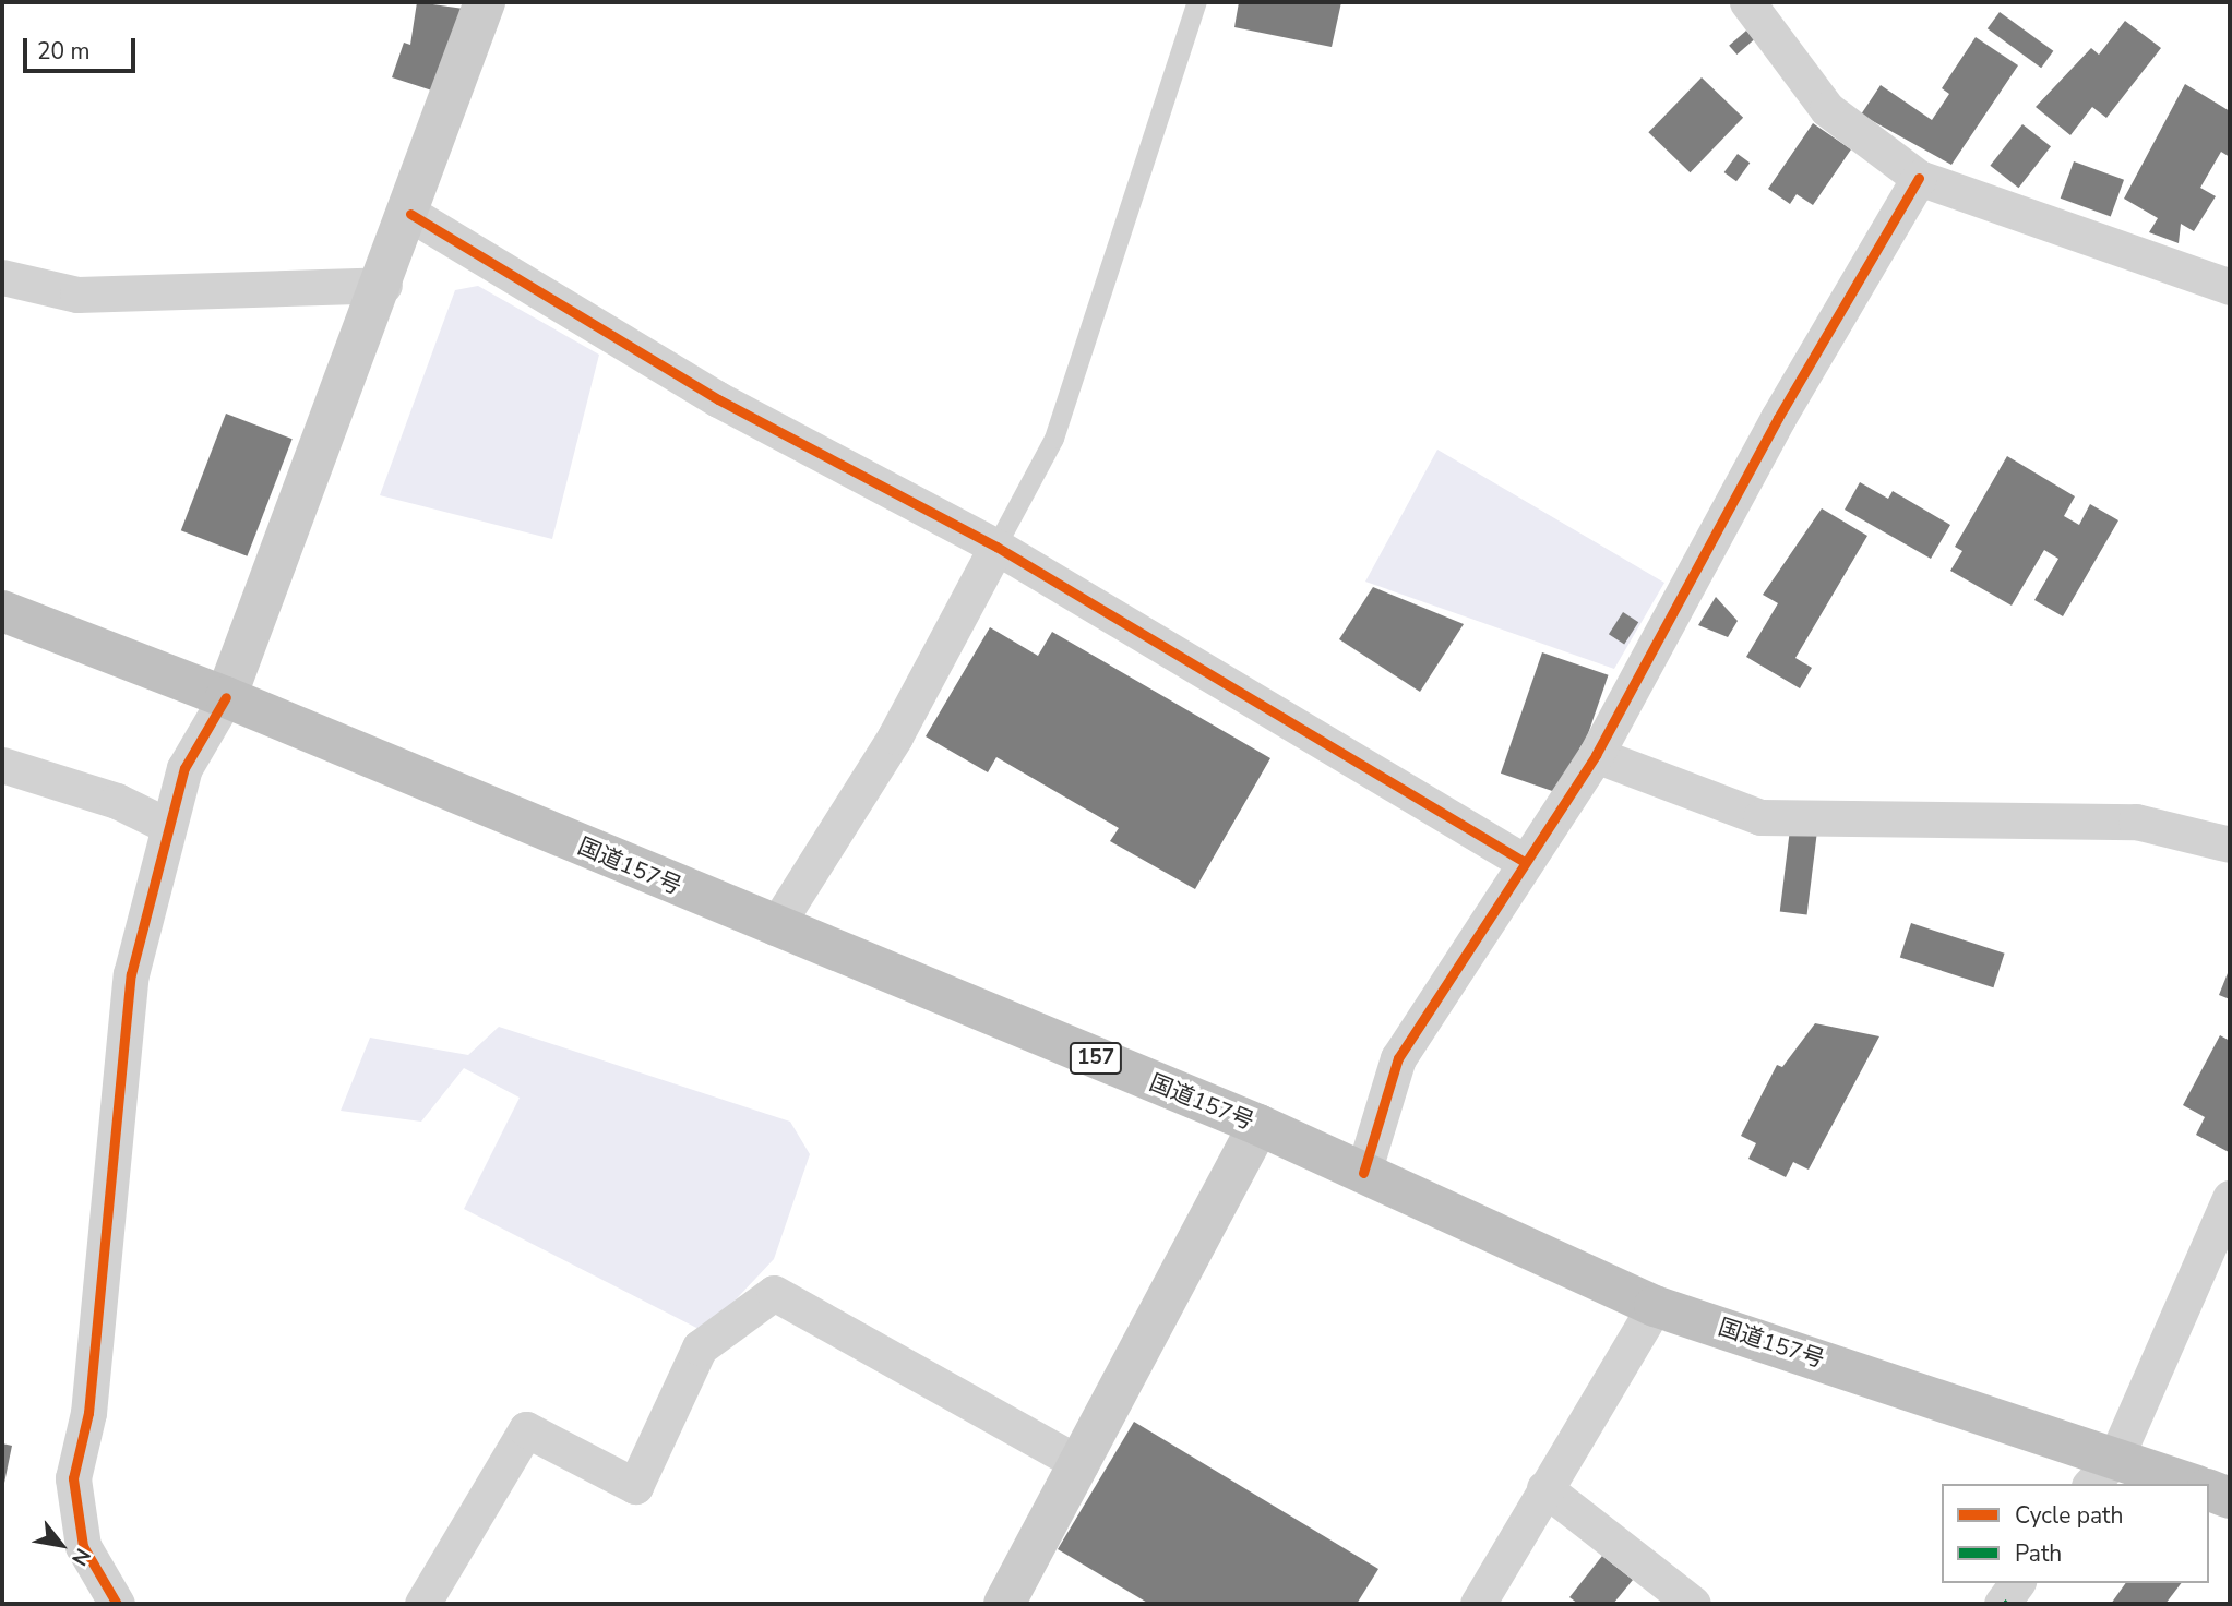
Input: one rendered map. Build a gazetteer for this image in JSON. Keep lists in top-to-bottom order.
{
  "streets": {
    "highway": ["国道157号", "157"]
  },
  "legend": ["Cycle path", "Path"],
  "scale_bar": "20 m",
  "north": "bottom right"
}
